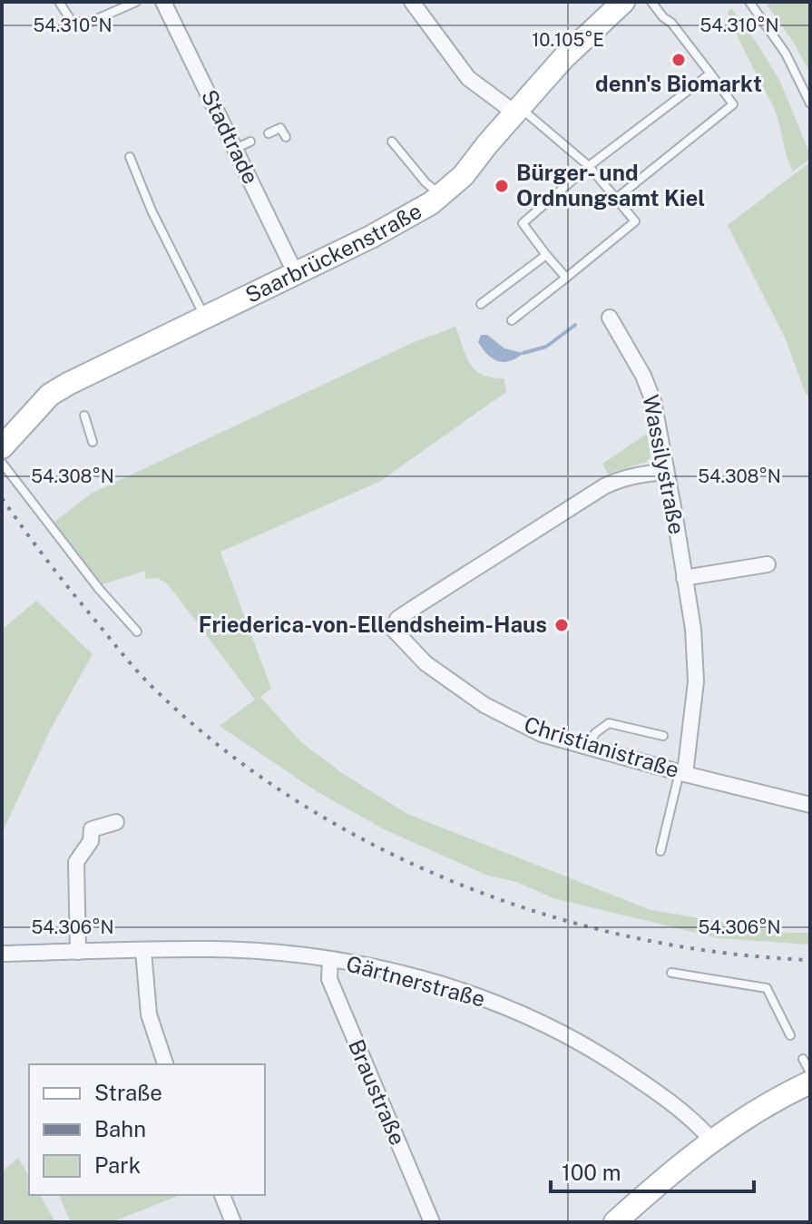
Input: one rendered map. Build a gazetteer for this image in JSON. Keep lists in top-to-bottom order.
{
  "streets": {
    "street": [
      "Stadtrade",
      "Saarbrückenstraße",
      "Wassilystraße",
      "Christianistraße",
      "Gärtnerstraße",
      "Braustraße"
    ]
  },
  "crossings": [
    ["Stadtrade", "Saarbrückenstraße"],
    ["Wassilystraße", "Christianistraße"],
    ["Gärtnerstraße", "Braustraße"]
  ],
  "places": ["denn's Biomarkt", "Bürger- und Ordnungsamt Kiel", "Friederica-von-Ellendsheim-Haus"],
  "legend": ["Straße", "Bahn", "Park"],
  "scale_bar": "100 m",
  "coordinates": [
    "54.310°N",
    "10.105°E",
    "54.308°N",
    "54.306°N"
  ]
}
